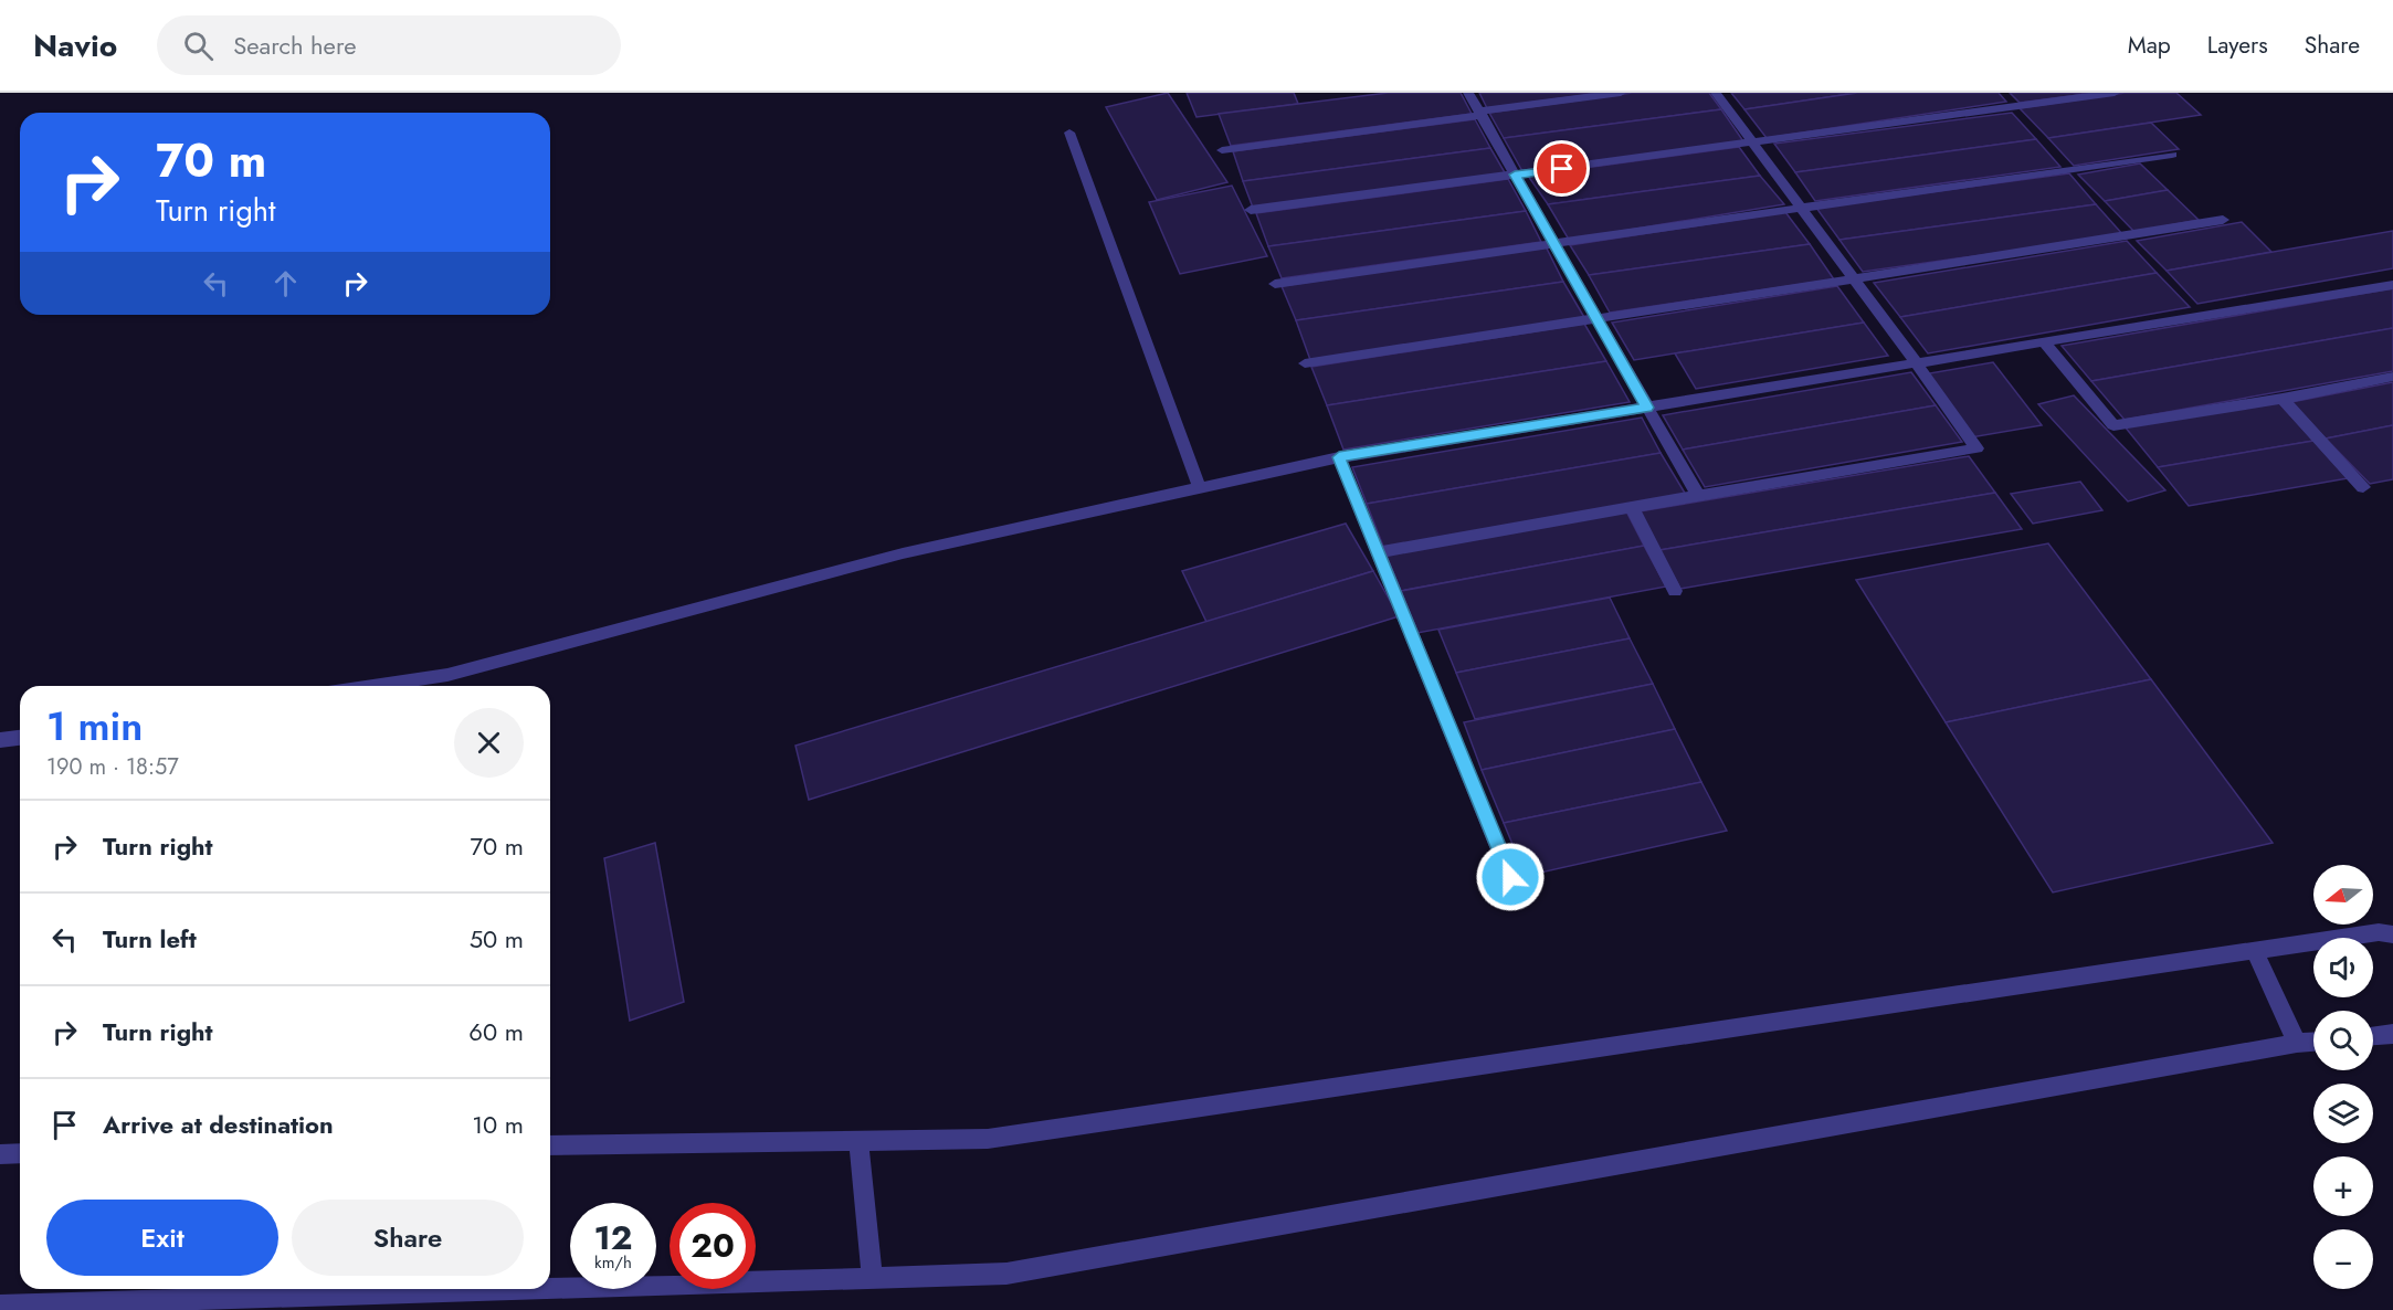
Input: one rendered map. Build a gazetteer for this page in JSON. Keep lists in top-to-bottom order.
{
  "north": "left",
  "page": {
    "header": "Navio",
    "search": "Search here",
    "nav": ["Map", "Layers", "Share"],
    "turn": ["70 m", "Turn right"],
    "heading": ["1 min", "190 m · 18:57"],
    "list": [
      {
        "name": "Turn right",
        "value": "70 m"
      },
      {
        "name": "Turn left",
        "value": "50 m"
      },
      {
        "name": "Turn right",
        "value": "60 m"
      },
      {
        "name": "Arrive at destination",
        "value": "10 m"
      }
    ],
    "map_buttons": ["+", "−"],
    "buttons": ["Exit", "Share"],
    "speed": "12 km/h",
    "limit": "20"
  }
}
